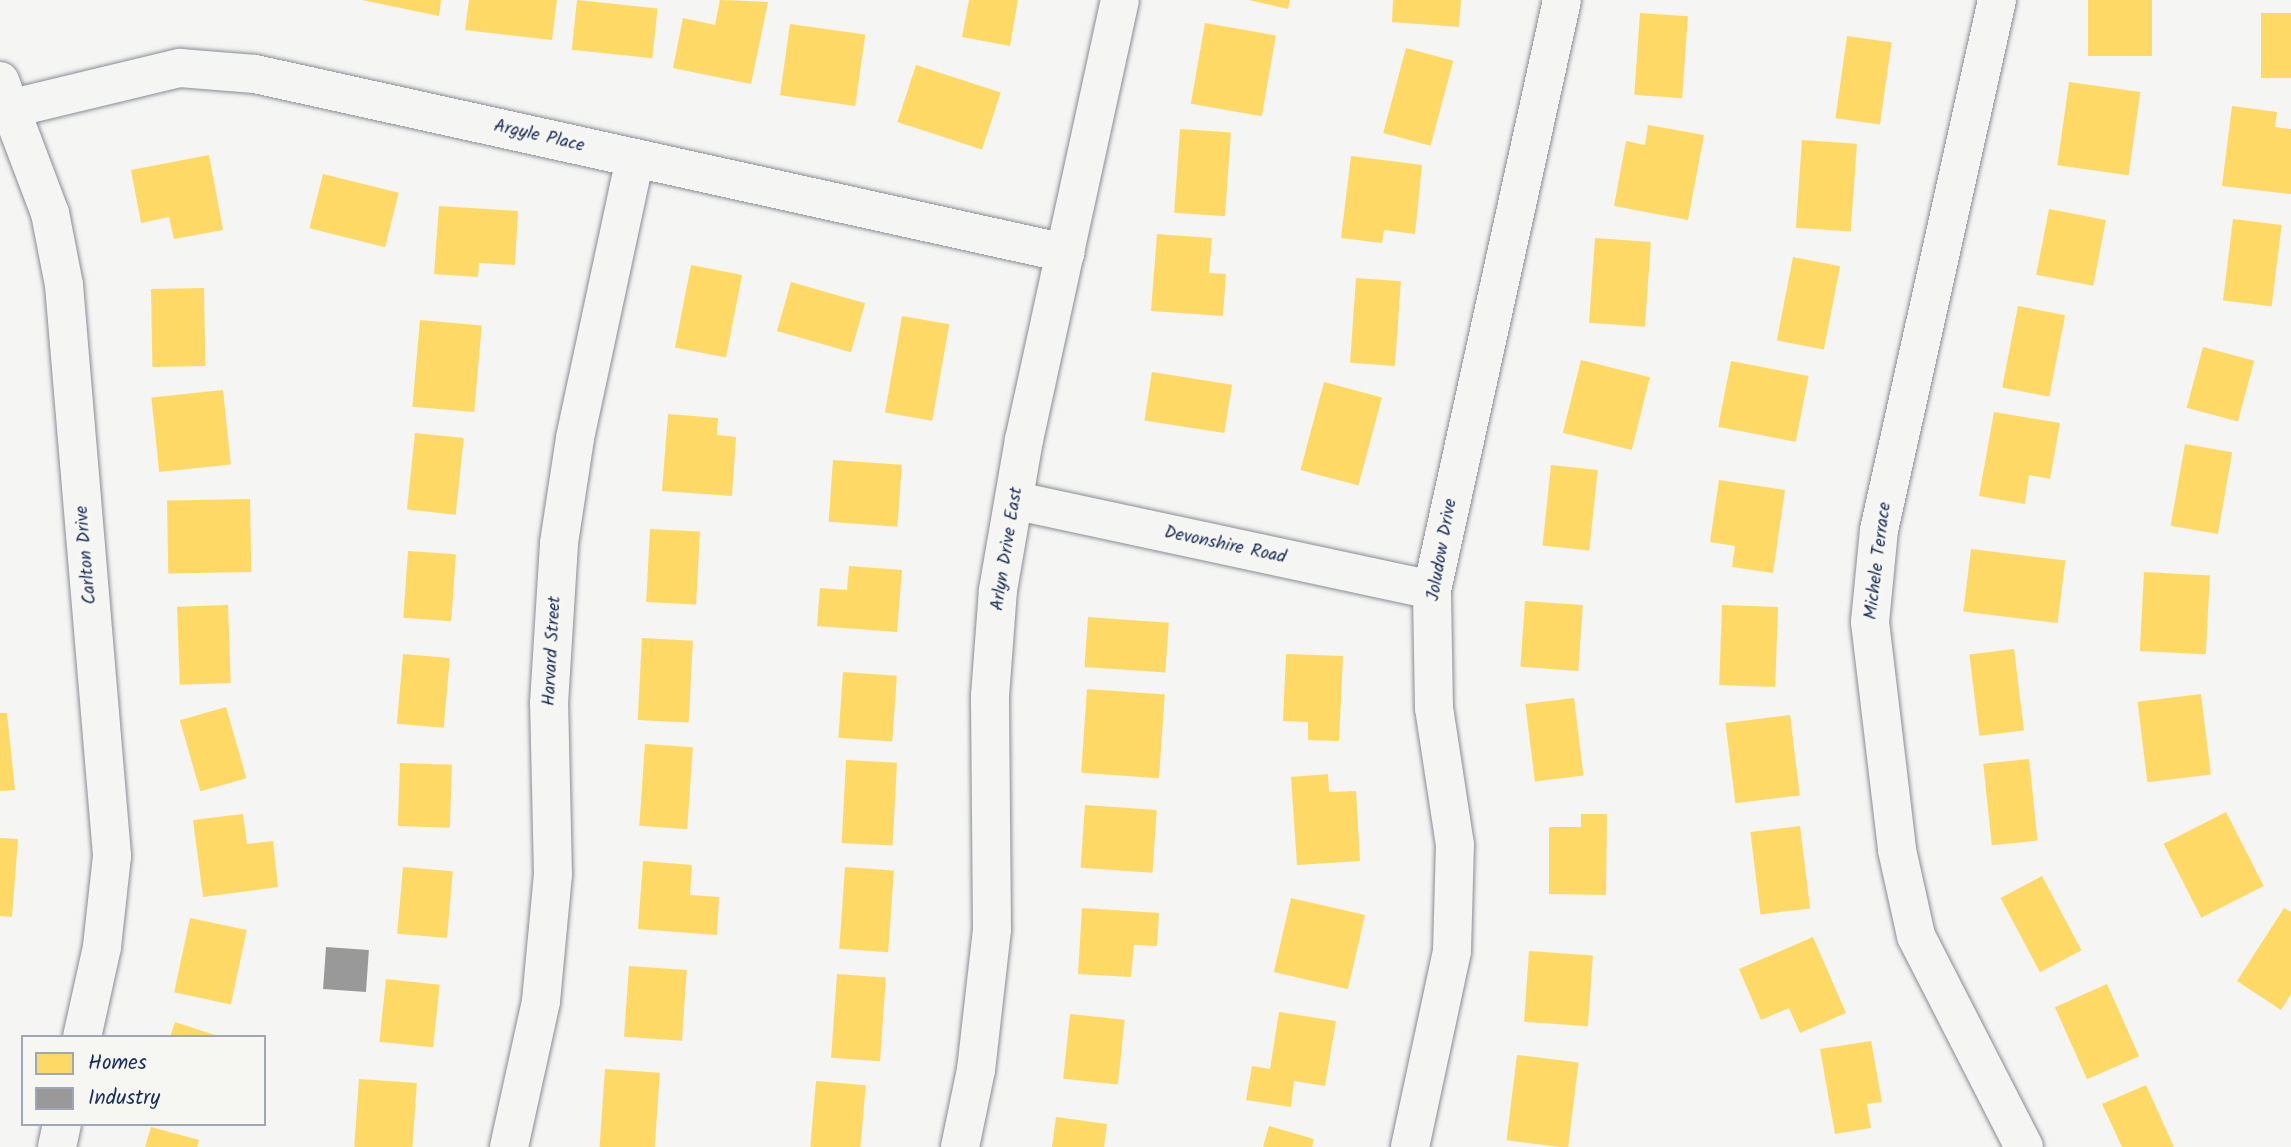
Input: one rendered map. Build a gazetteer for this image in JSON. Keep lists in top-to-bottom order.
{
  "streets": {
    "street": [
      "Argyle Place",
      "Devonshire Road",
      "Arlyn Drive East",
      "Joludow Drive",
      "Carlton Drive",
      "Michele Terrace",
      "Harvard Street"
    ]
  },
  "crossings": [
    ["Argyle Place", "Arlyn Drive East"],
    ["Argyle Place", "Carlton Drive"],
    ["Argyle Place", "Harvard Street"],
    ["Devonshire Road", "Arlyn Drive East"],
    ["Devonshire Road", "Joludow Drive"]
  ],
  "legend": ["Homes", "Industry"]
}
